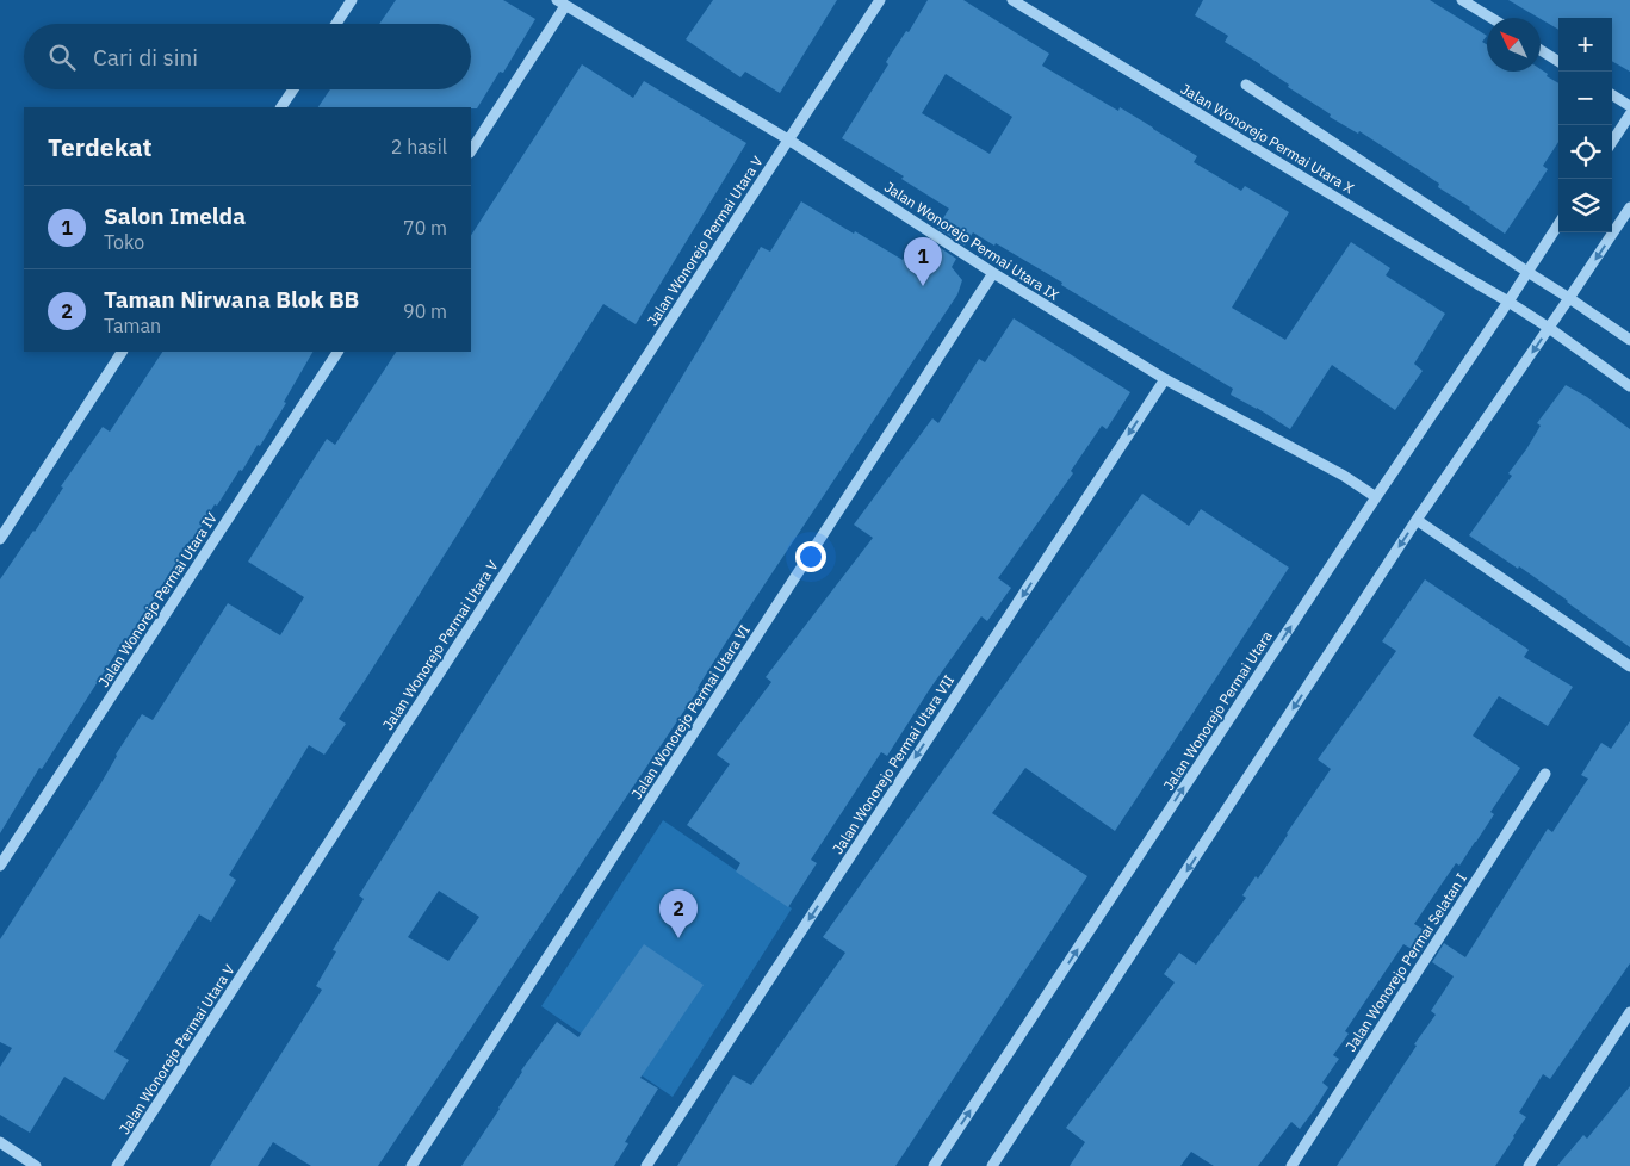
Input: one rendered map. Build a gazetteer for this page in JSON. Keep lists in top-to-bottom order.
{
  "streets": {
    "street": [
      "Jalan Wonorejo Permai Utara X",
      "Jalan Wonorejo Permai Utara V",
      "Jalan Wonorejo Permai Utara IX",
      "Jalan Wonorejo Permai Utara IV",
      "Jalan Wonorejo Permai Utara",
      "Jalan Wonorejo Permai Utara VI",
      "Jalan Wonorejo Permai Utara VII",
      "Jalan Wonorejo Permai Selatan I"
    ]
  },
  "crossings": [
    ["Jalan Wonorejo Permai Utara X", "Jalan Wonorejo Permai Utara"],
    ["Jalan Wonorejo Permai Utara V", "Jalan Wonorejo Permai Utara IX"],
    ["Jalan Wonorejo Permai Utara IX", "Jalan Wonorejo Permai Utara"],
    ["Jalan Wonorejo Permai Utara IX", "Jalan Wonorejo Permai Utara VI"],
    ["Jalan Wonorejo Permai Utara IX", "Jalan Wonorejo Permai Utara VII"]
  ],
  "one_way": ["Jalan Wonorejo Permai Utara VII"],
  "north": "top left",
  "page": {
    "map_buttons": ["+", "−"],
    "search": "Cari di sini",
    "heading": ["Terdekat", "2 hasil"],
    "list": [
      {
        "mark": "1",
        "name": "Salon Imelda",
        "note": "Toko",
        "value": "70 m"
      },
      {
        "mark": "2",
        "name": "Taman Nirwana Blok BB",
        "note": "Taman",
        "value": "90 m"
      }
    ],
    "pins": ["1", "2"]
  }
}
